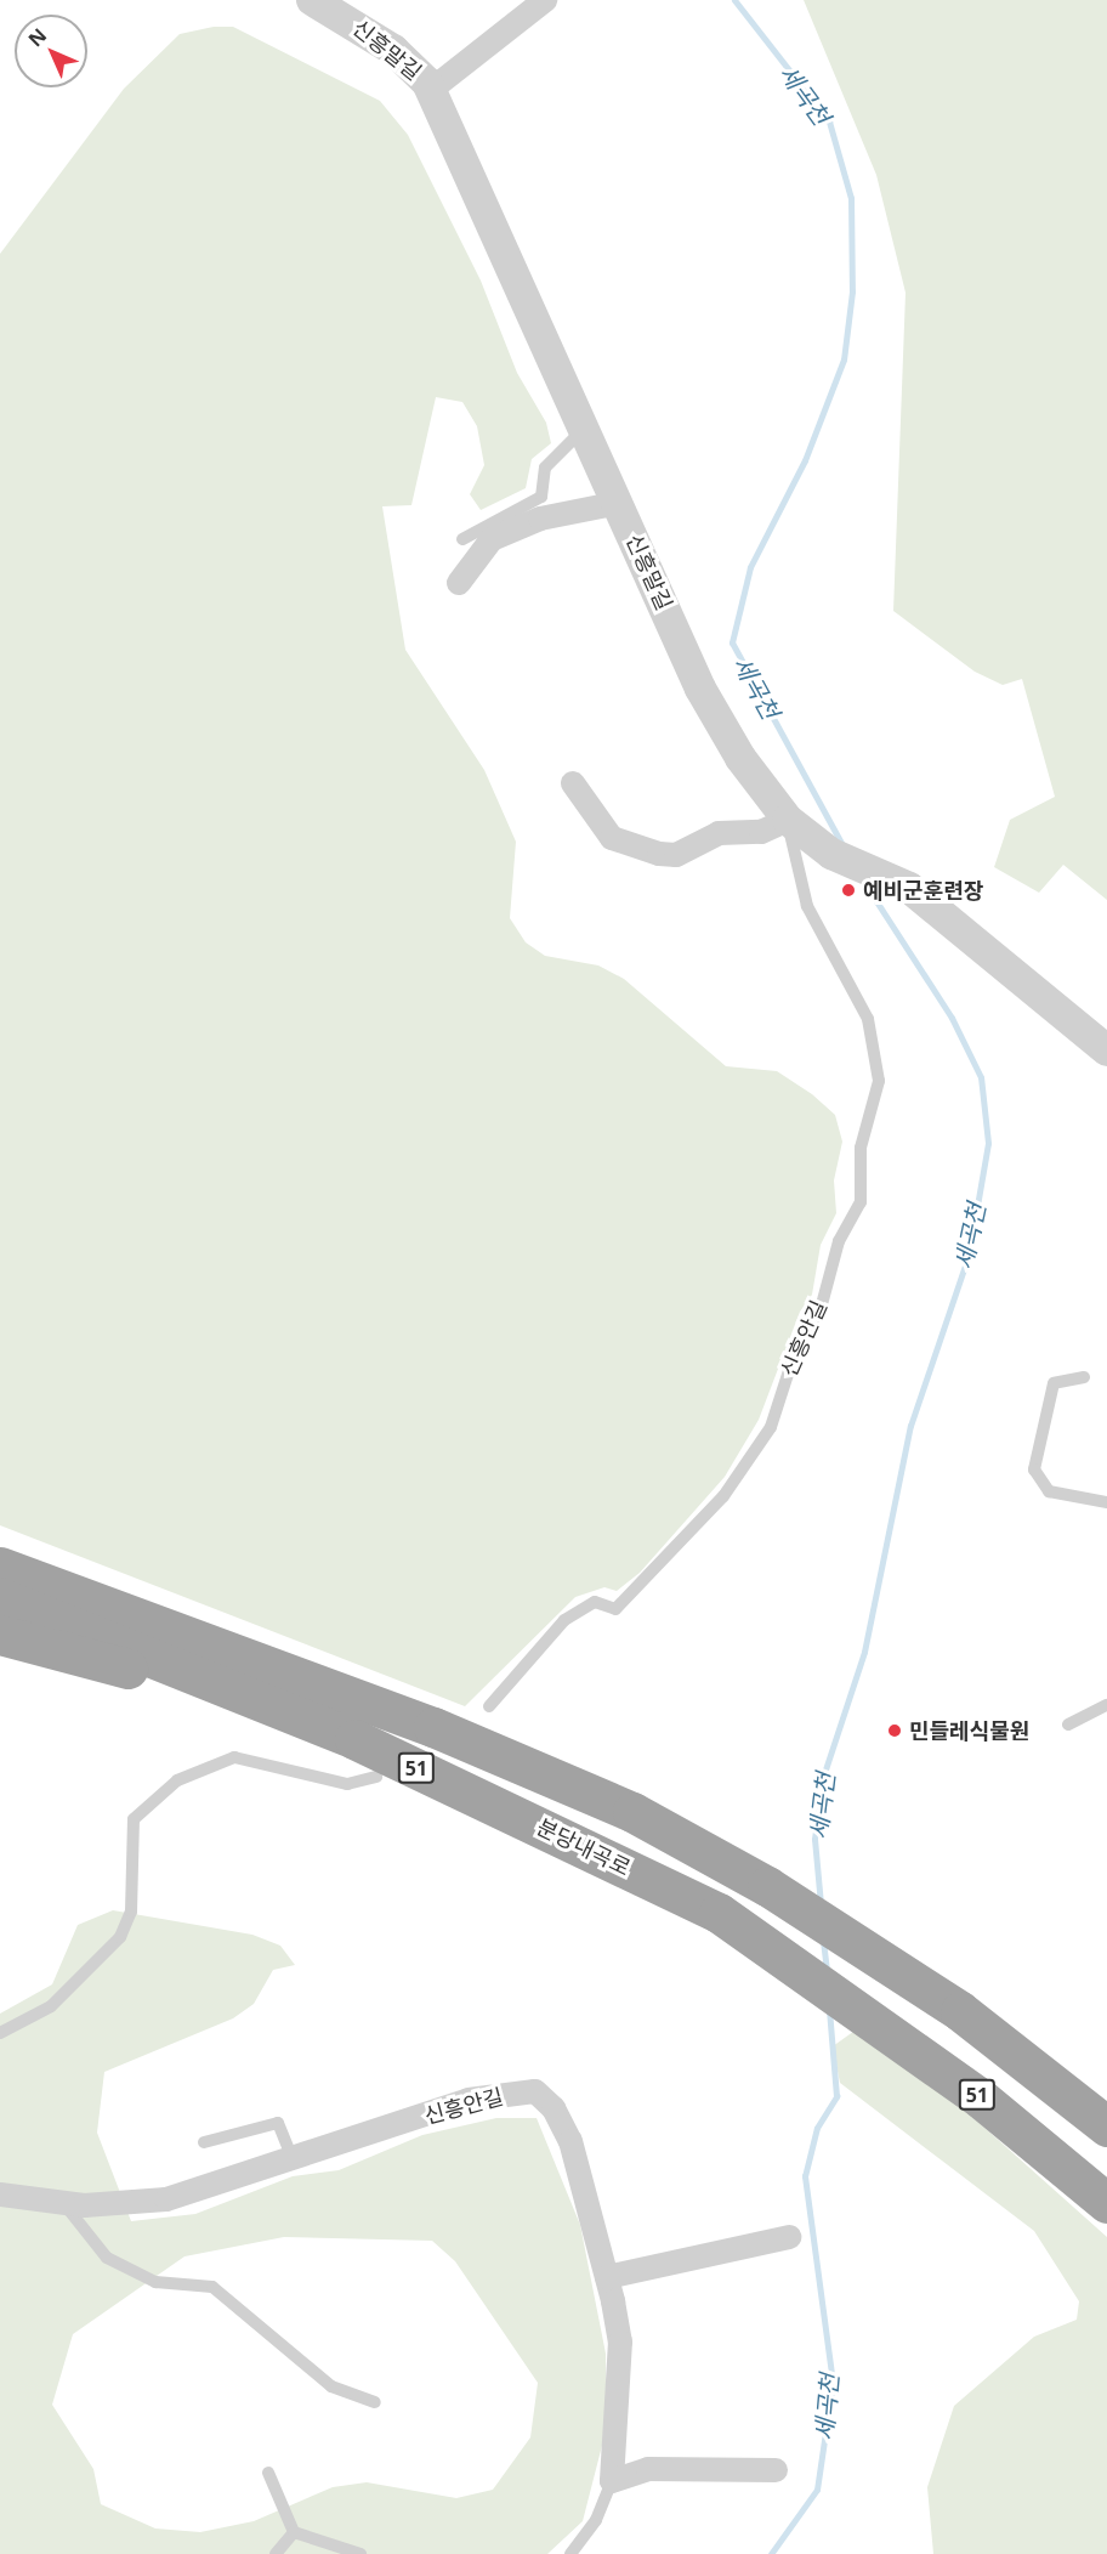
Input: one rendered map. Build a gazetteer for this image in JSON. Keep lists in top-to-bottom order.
{
  "streets": {
    "highway": ["51", "분당내곡로"],
    "street": ["신흥말길", "신흥안길"]
  },
  "crossings": [
    ["신흥말길", "신흥안길"]
  ],
  "water": ["세곡천"],
  "places": ["예비군훈련장", "민들레식물원"],
  "north": "top left"
}
